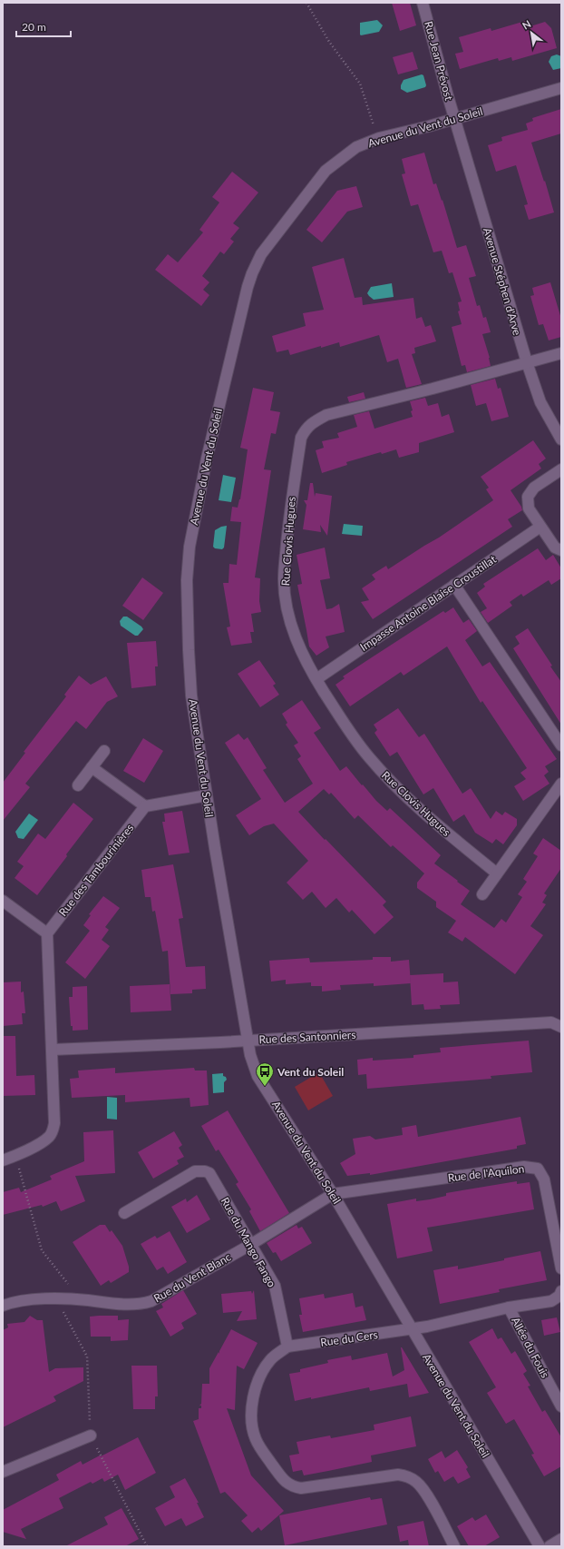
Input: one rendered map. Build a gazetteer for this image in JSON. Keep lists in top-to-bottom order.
{
  "streets": {
    "street": [
      "Rue Jean Prévost",
      "Avenue du Vent du Soleil",
      "Avenue Stéphen d'Arve",
      "Rue Clovis Hugues",
      "Impasse Antoine Blaise Croustillat",
      "Rue des Tambourinières",
      "Rue des Santonniers",
      "Rue de l'Aquilon",
      "Rue du Mango Fango",
      "Rue du Vent Blanc",
      "Rue du Cers",
      "Allée du Fouis"
    ]
  },
  "crossings": [
    ["Rue Jean Prévost", "Avenue du Vent du Soleil"],
    ["Rue Jean Prévost", "Avenue Stéphen d'Arve"],
    ["Avenue du Vent du Soleil", "Avenue Stéphen d'Arve"],
    ["Avenue du Vent du Soleil", "Rue des Santonniers"],
    ["Avenue du Vent du Soleil", "Rue de l'Aquilon"],
    ["Avenue du Vent du Soleil", "Rue du Vent Blanc"],
    ["Avenue du Vent du Soleil", "Rue du Cers"],
    ["Avenue Stéphen d'Arve", "Rue Clovis Hugues"],
    ["Rue Clovis Hugues", "Impasse Antoine Blaise Croustillat"],
    ["Rue de l'Aquilon", "Rue du Vent Blanc"],
    ["Rue du Mango Fango", "Rue du Vent Blanc"],
    ["Rue du Mango Fango", "Rue du Cers"]
  ],
  "places": {
    "bus stop": ["Vent du Soleil"]
  },
  "scale_bar": "20 m",
  "north": "top left"
}
